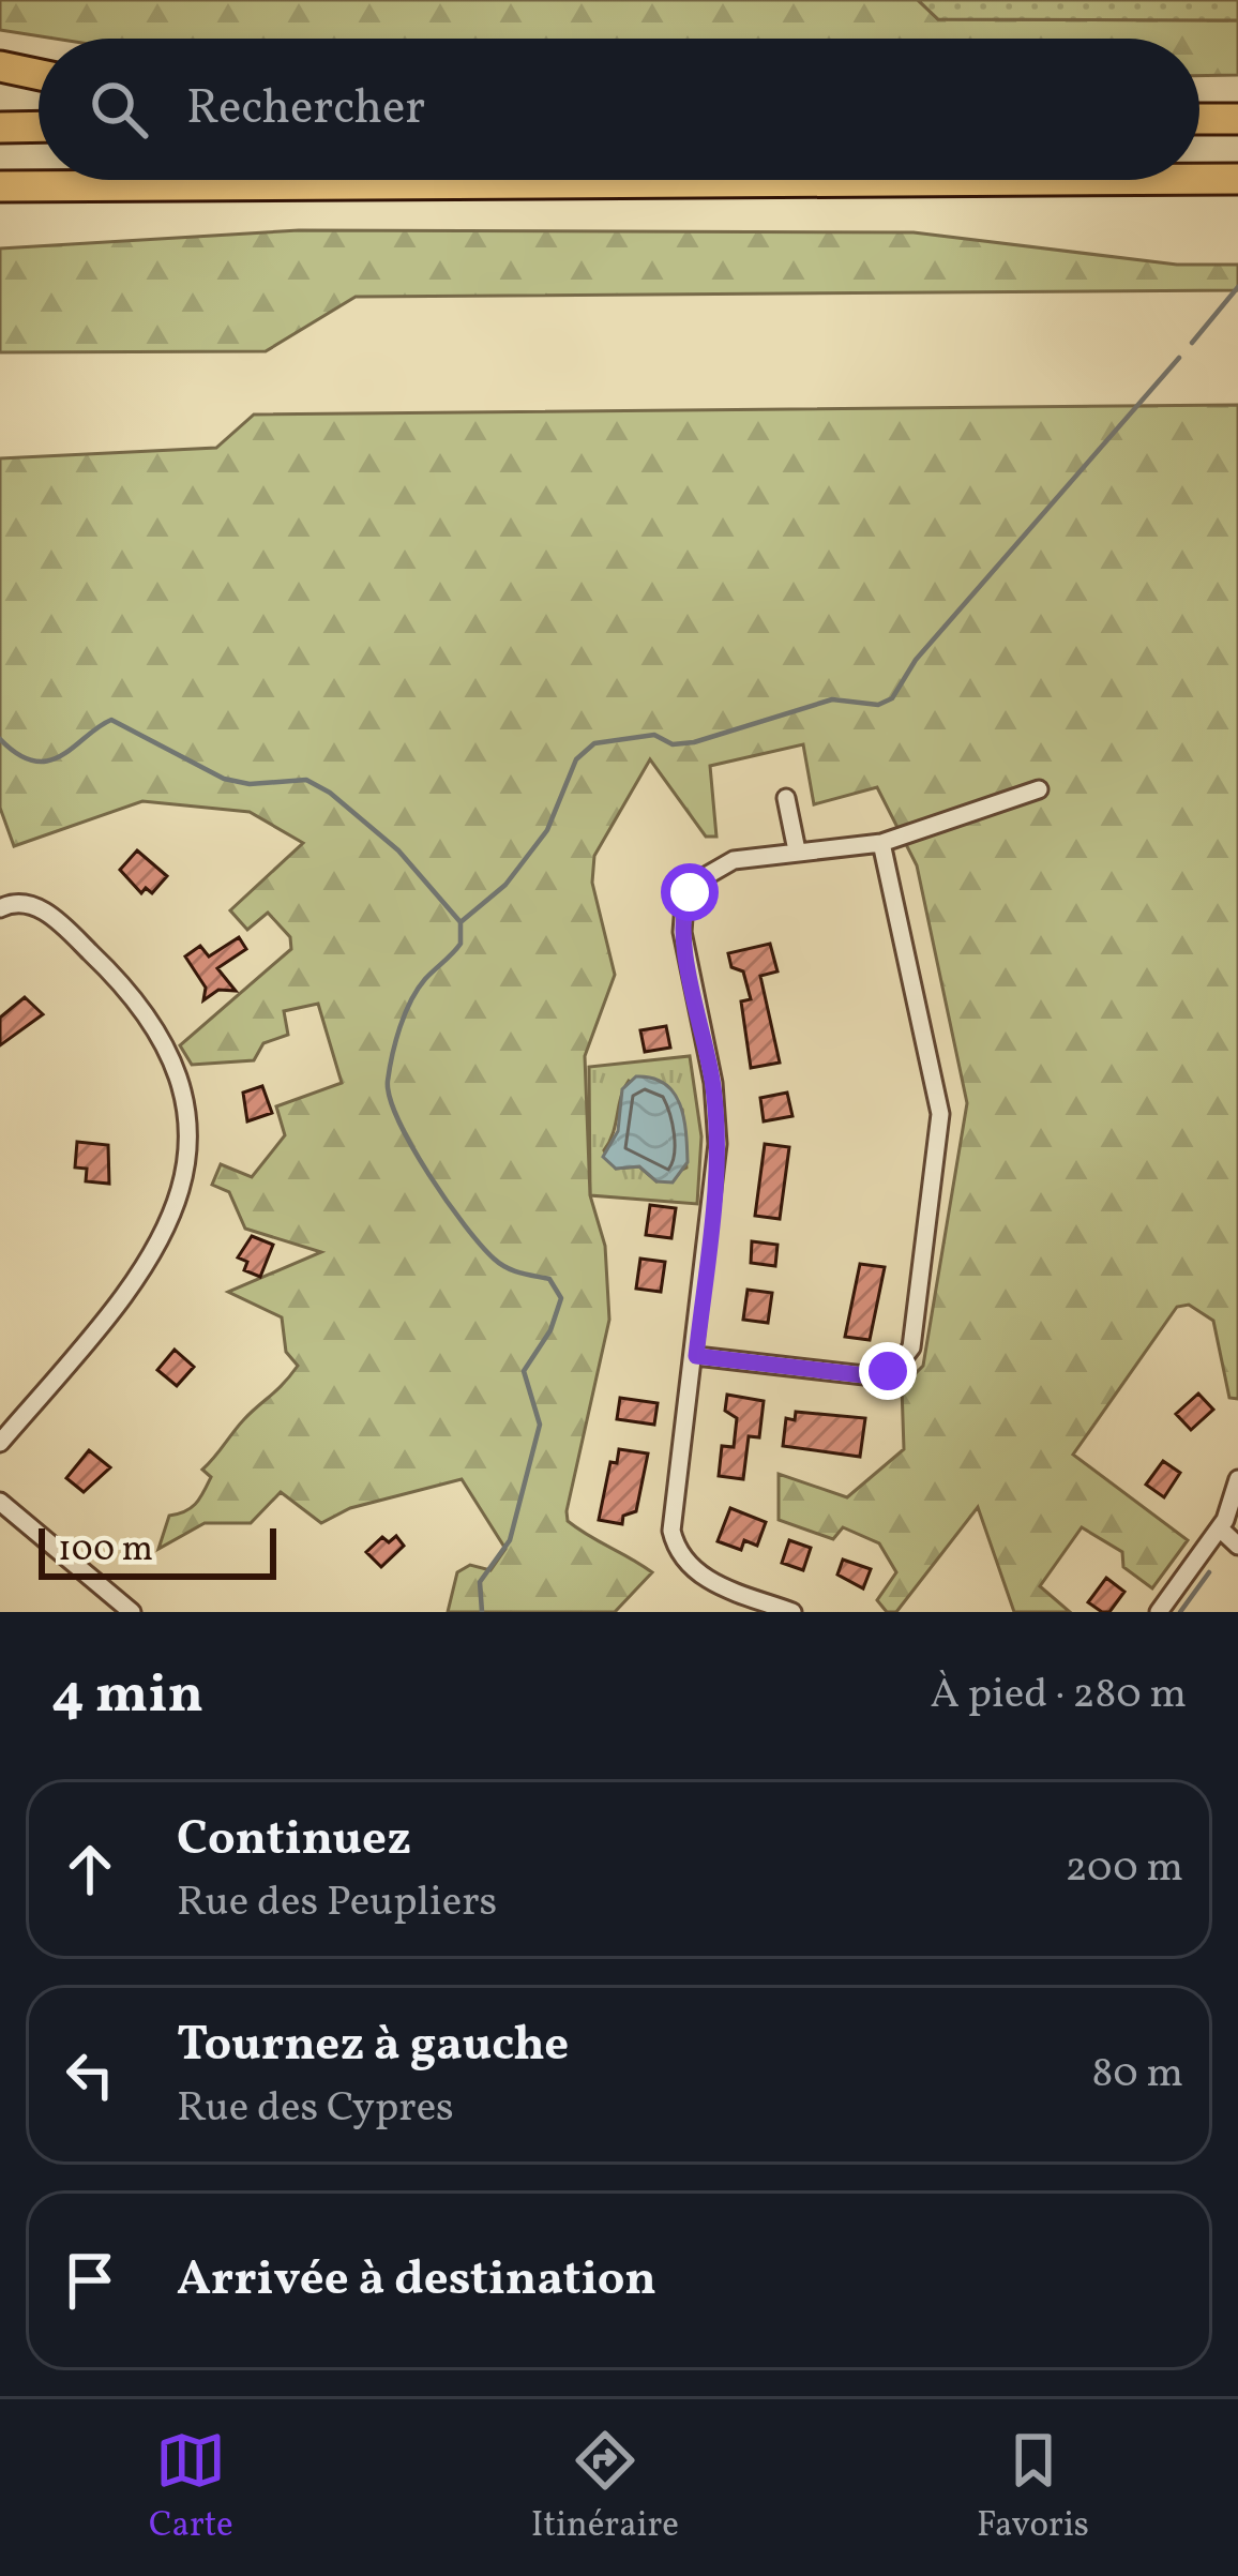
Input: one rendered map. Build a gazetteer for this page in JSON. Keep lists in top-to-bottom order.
{
  "scale_bar": "100 m",
  "page": {
    "search": "Rechercher",
    "scale": "100 m",
    "heading": ["4 min", "À pied · 280 m"],
    "list": [
      ["Continuez", "Rue des Peupliers", "200 m"],
      ["Tournez à gauche", "Rue des Cypres", "80 m"],
      "Arrivée à destination"
    ],
    "nav": ["Carte", "Itinéraire", "Favoris"]
  }
}
